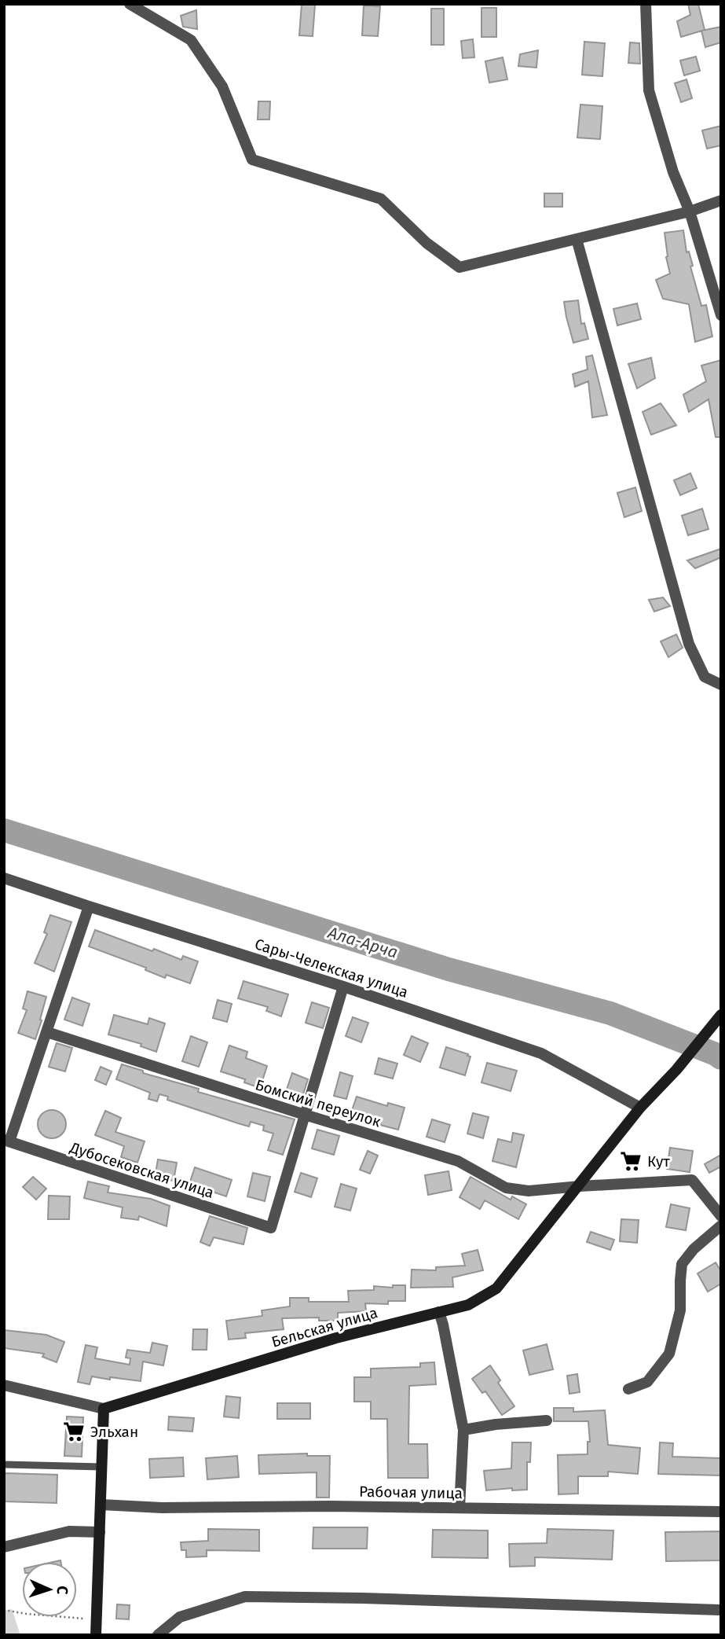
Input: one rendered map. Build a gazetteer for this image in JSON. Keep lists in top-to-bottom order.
{
  "streets": {
    "street": [
      "Сары-Челекская улица",
      "Бомский переулок",
      "Дубосековская улица",
      "Бельская улица",
      "Рабочая улица"
    ]
  },
  "crossings": [
    ["Сары-Челекская улица", "Бельская улица"],
    ["Бомский переулок", "Дубосековская улица"],
    ["Бомский переулок", "Бельская улица"]
  ],
  "water": ["Ала-Арча"],
  "places": {
    "supermarket": ["Кут", "Эльхан"]
  },
  "north": "right"
}
